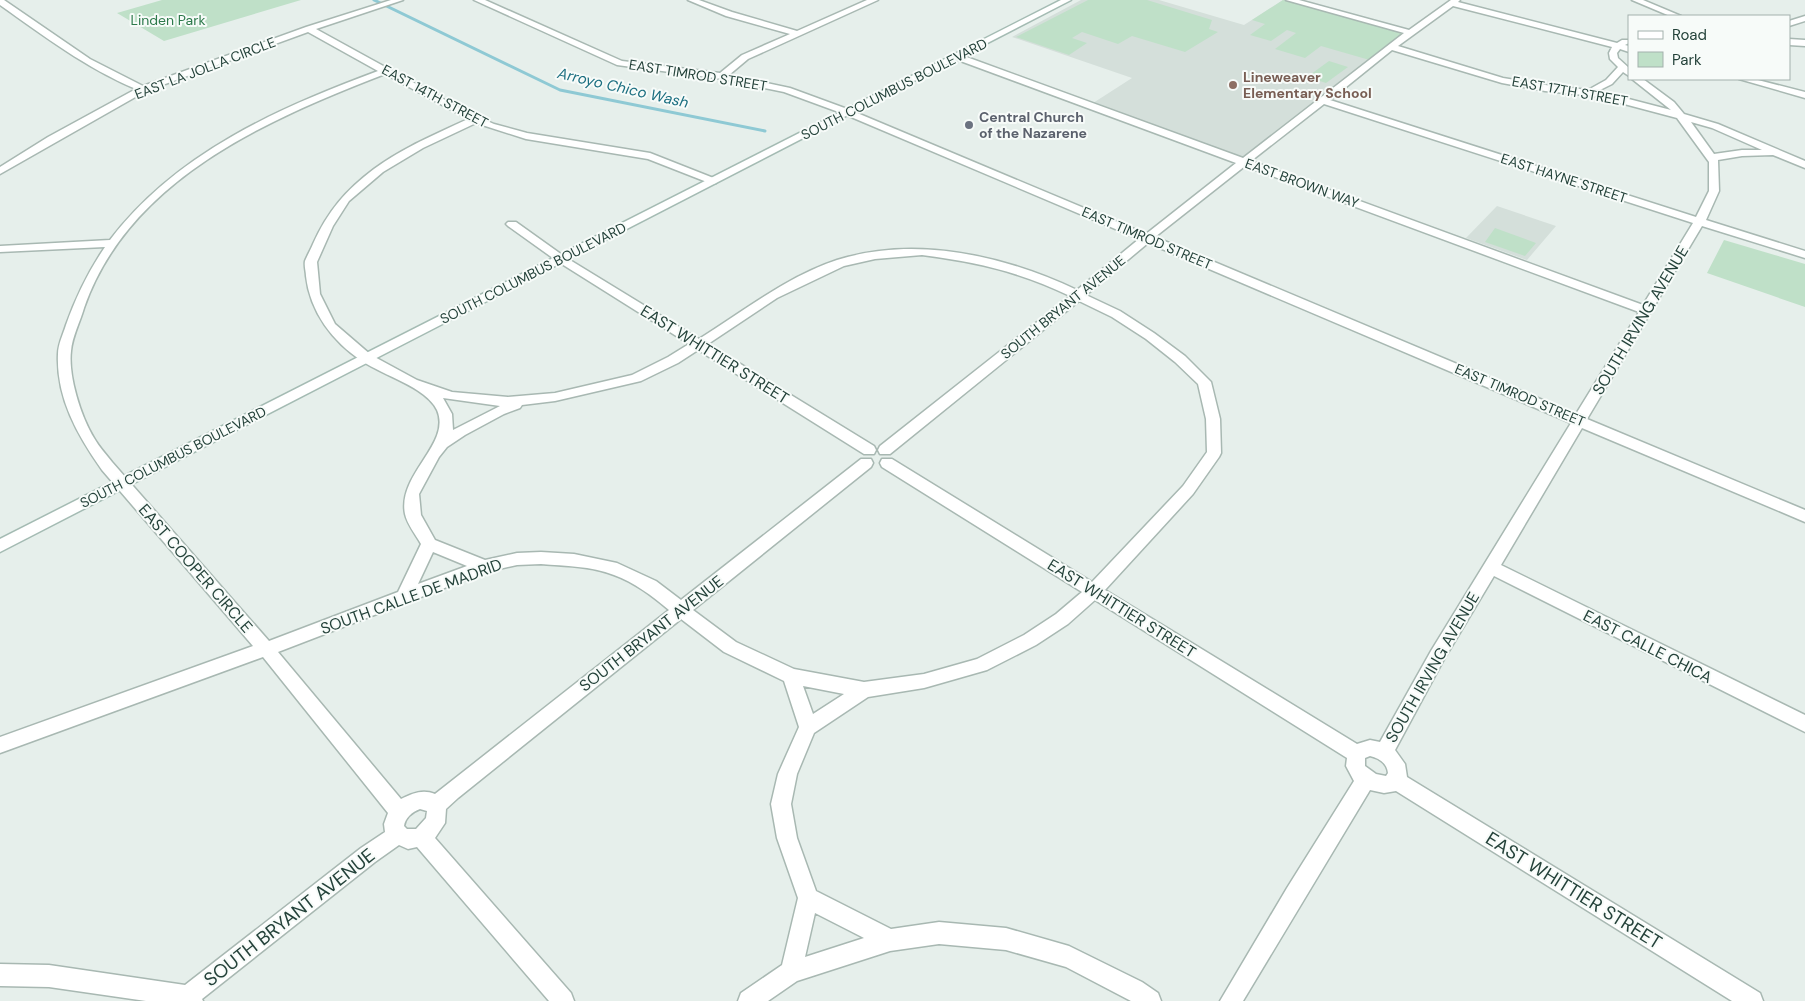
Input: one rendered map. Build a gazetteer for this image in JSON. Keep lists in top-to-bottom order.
{
  "streets": {
    "street": [
      "EAST LA JOLLA CIRCLE",
      "EAST TIMROD STREET",
      "SOUTH COLUMBUS BOULEVARD",
      "EAST 17TH STREET",
      "EAST 14TH STREET",
      "EAST HAYNE STREET",
      "EAST BROWN WAY",
      "SOUTH BRYANT AVENUE",
      "SOUTH IRVING AVENUE",
      "EAST WHITTIER STREET",
      "EAST COOPER CIRCLE",
      "SOUTH CALLE DE MADRID",
      "EAST CALLE CHICA"
    ]
  },
  "crossings": [
    ["EAST LA JOLLA CIRCLE", "EAST 14TH STREET"],
    ["EAST TIMROD STREET", "SOUTH COLUMBUS BOULEVARD"],
    ["EAST TIMROD STREET", "SOUTH BRYANT AVENUE"],
    ["EAST TIMROD STREET", "SOUTH IRVING AVENUE"],
    ["SOUTH COLUMBUS BOULEVARD", "EAST 14TH STREET"],
    ["SOUTH COLUMBUS BOULEVARD", "EAST BROWN WAY"],
    ["SOUTH COLUMBUS BOULEVARD", "EAST WHITTIER STREET"],
    ["SOUTH COLUMBUS BOULEVARD", "EAST COOPER CIRCLE"],
    ["EAST 17TH STREET", "SOUTH BRYANT AVENUE"],
    ["EAST 17TH STREET", "SOUTH IRVING AVENUE"],
    ["EAST 14TH STREET", "EAST COOPER CIRCLE"],
    ["EAST HAYNE STREET", "SOUTH BRYANT AVENUE"],
    ["EAST HAYNE STREET", "SOUTH IRVING AVENUE"],
    ["EAST BROWN WAY", "SOUTH BRYANT AVENUE"],
    ["EAST BROWN WAY", "SOUTH IRVING AVENUE"],
    ["SOUTH BRYANT AVENUE", "EAST WHITTIER STREET"],
    ["SOUTH BRYANT AVENUE", "EAST COOPER CIRCLE"],
    ["SOUTH BRYANT AVENUE", "SOUTH CALLE DE MADRID"],
    ["SOUTH IRVING AVENUE", "EAST WHITTIER STREET"],
    ["SOUTH IRVING AVENUE", "EAST CALLE CHICA"],
    ["EAST WHITTIER STREET", "SOUTH CALLE DE MADRID"],
    ["EAST COOPER CIRCLE", "SOUTH CALLE DE MADRID"]
  ],
  "water": ["Arroyo Chico Wash"],
  "parks": ["Linden Park"],
  "places": ["Lineweaver Elementary School", "Central Church of the Nazarene"],
  "legend": ["Road", "Park"]
}
